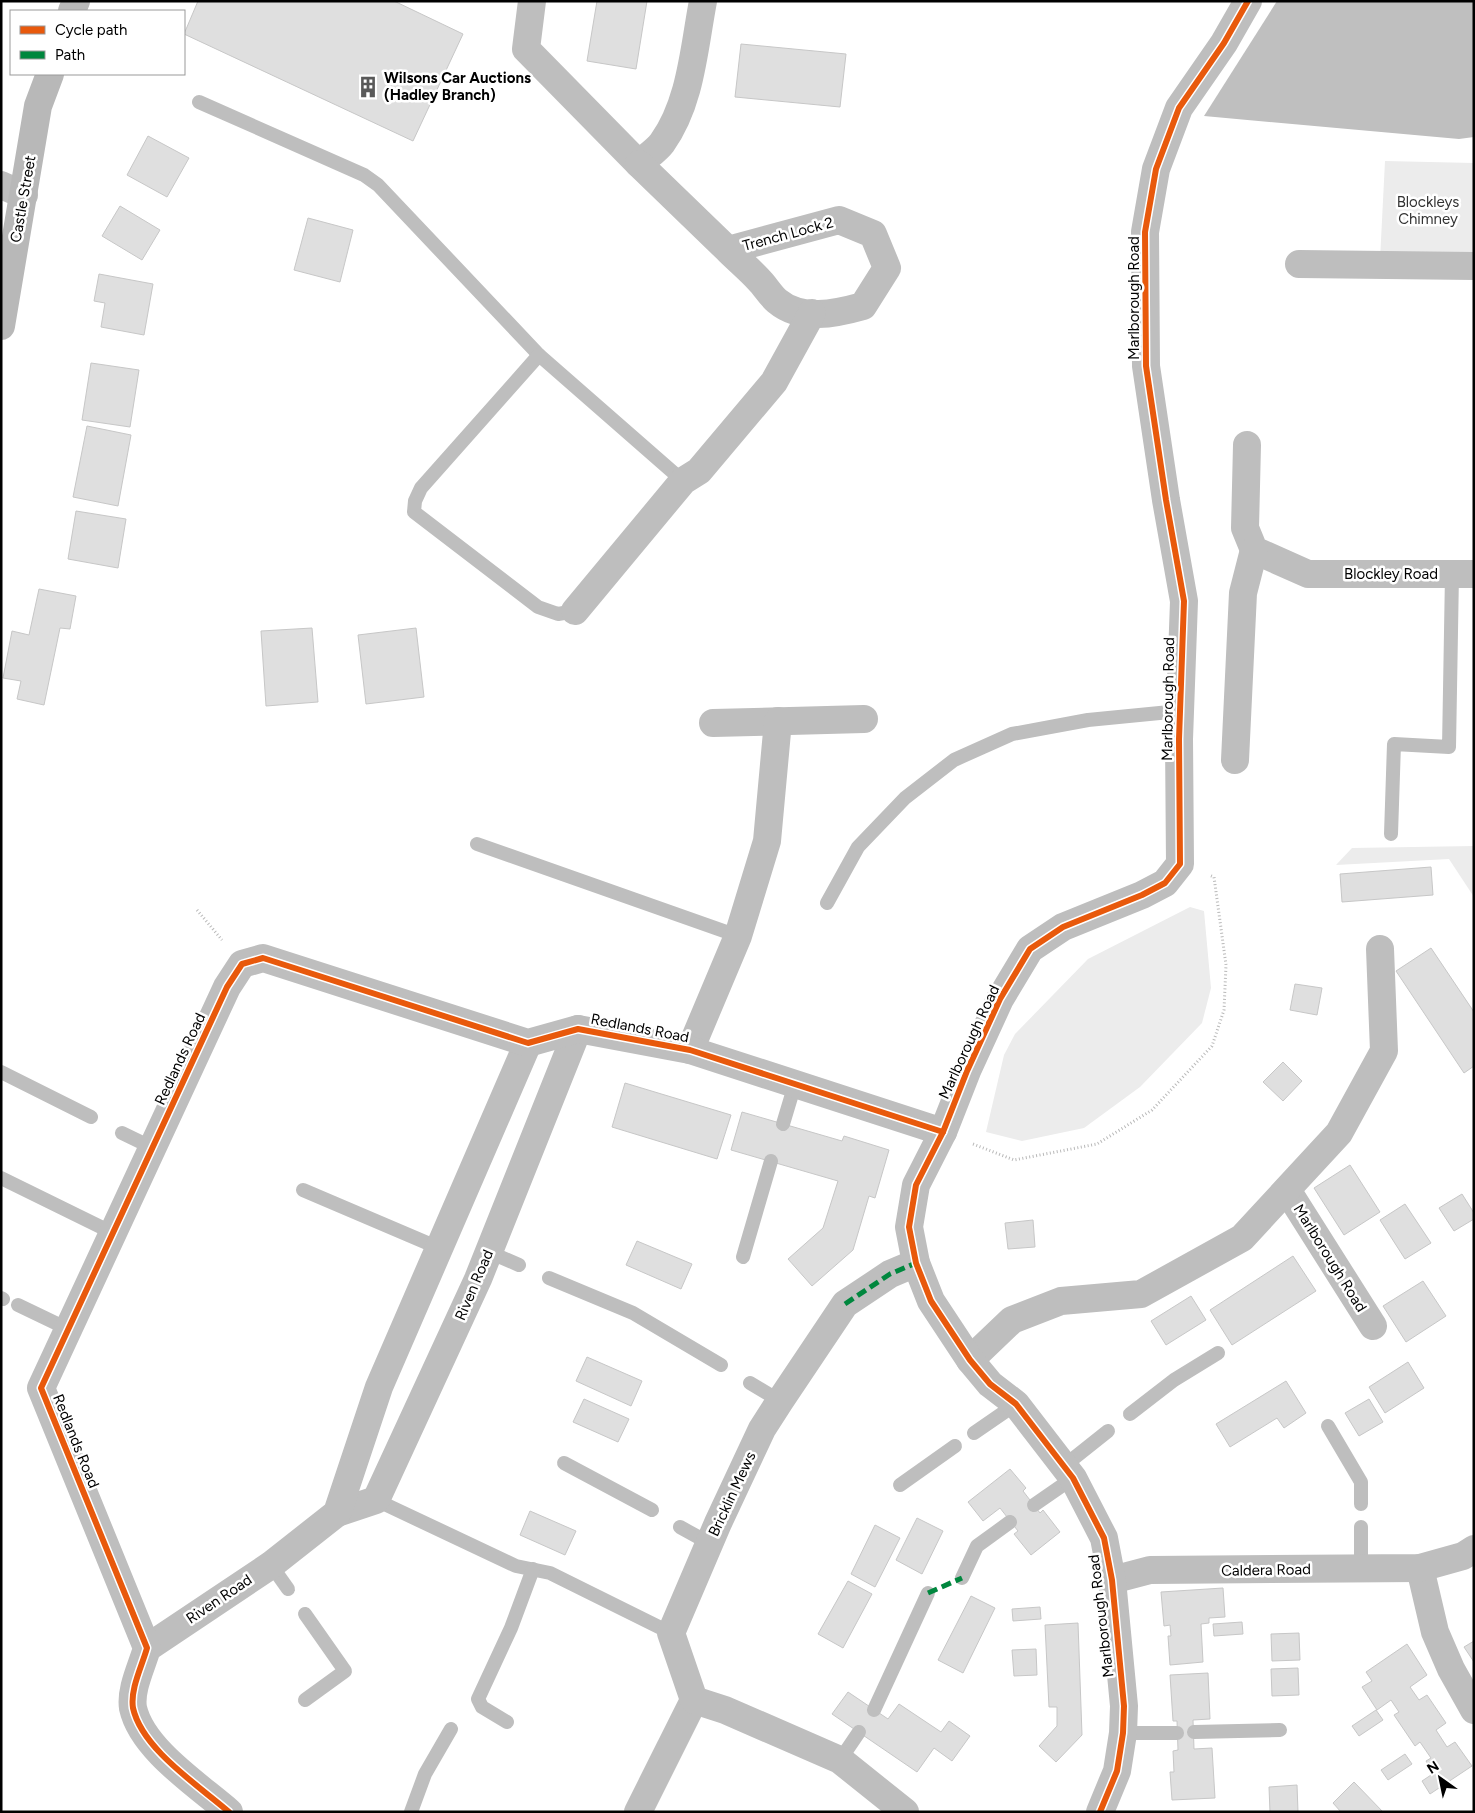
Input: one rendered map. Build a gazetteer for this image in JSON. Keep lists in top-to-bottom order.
{
  "streets": {
    "street": [
      "Castle Street",
      "Trench Lock 2",
      "Marlborough Road",
      "Blockley Road",
      "Redlands Road",
      "Riven Road",
      "Bricklin Mews",
      "Caldera Road"
    ]
  },
  "crossings": [
    ["Marlborough Road", "Redlands Road"],
    ["Marlborough Road", "Bricklin Mews"],
    ["Marlborough Road", "Caldera Road"],
    ["Redlands Road", "Riven Road"]
  ],
  "parks": ["Blockleys Chimney"],
  "places": {
    "building": ["Wilsons Car Auctions (Hadley Branch)"]
  },
  "legend": ["Cycle path", "Path"],
  "north": "top left"
}
